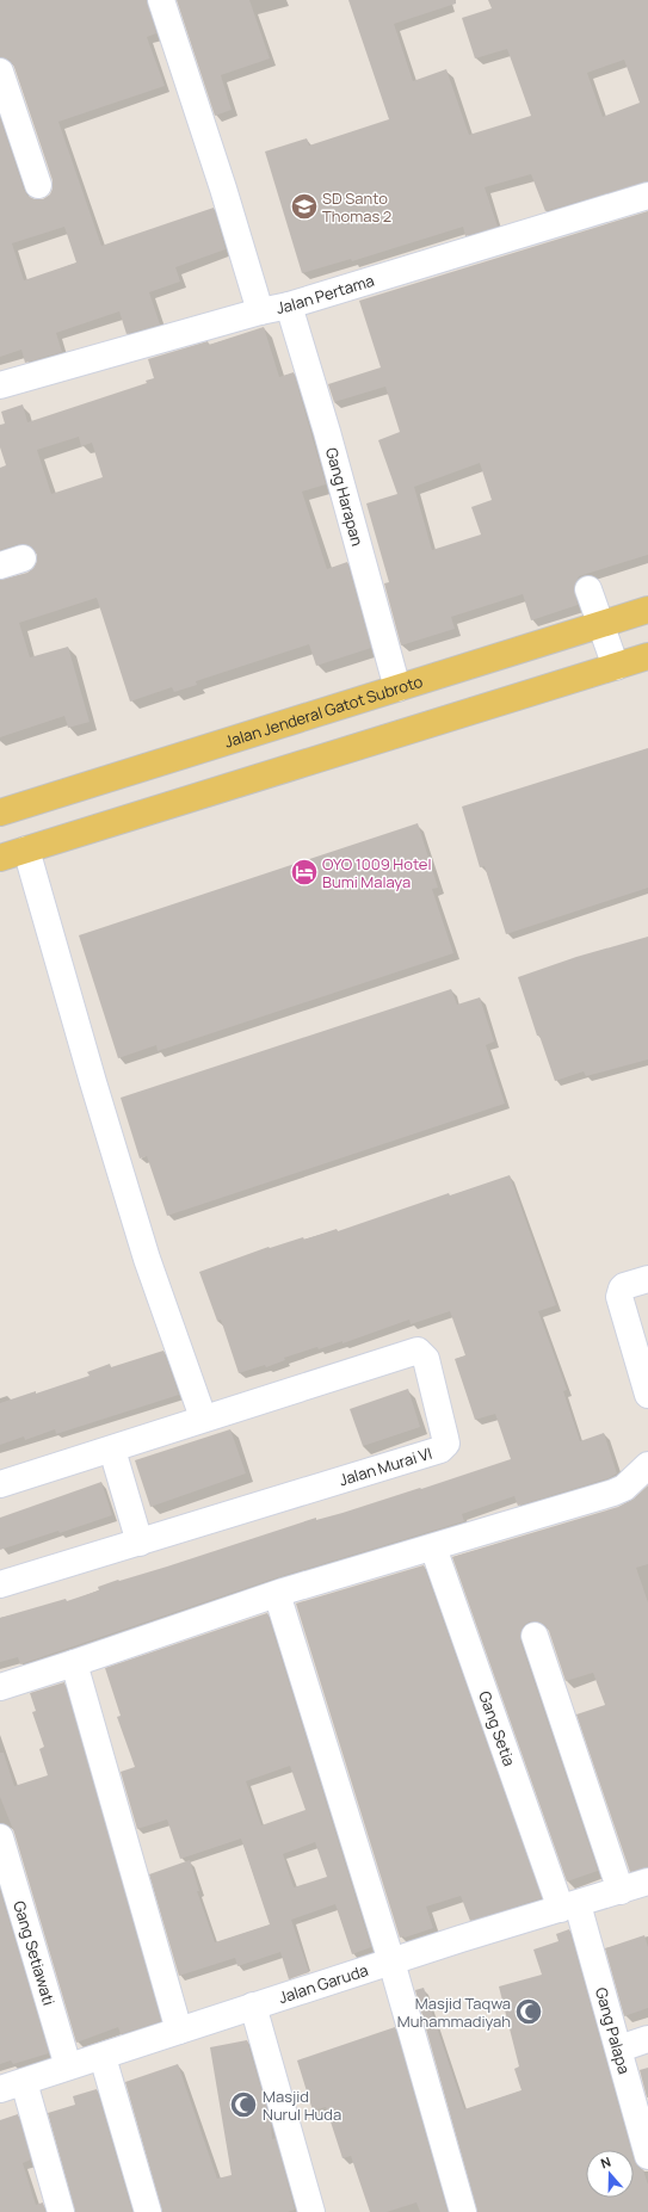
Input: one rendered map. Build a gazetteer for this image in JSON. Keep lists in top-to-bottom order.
{
  "streets": {
    "main road": ["Jalan Jenderal Gatot Subroto"],
    "street": [
      "Jalan Pertama",
      "Gang Harapan",
      "Jalan Murai VI",
      "Gang Setia",
      "Gang Setiawati",
      "Jalan Garuda",
      "Gang Palapa"
    ]
  },
  "crossings": [
    ["Jalan Pertama", "Gang Harapan"],
    ["Gang Harapan", "Jalan Jenderal Gatot Subroto"],
    ["Gang Setia", "Jalan Garuda"],
    ["Gang Setia", "Gang Palapa"],
    ["Gang Setiawati", "Jalan Garuda"],
    ["Jalan Garuda", "Gang Palapa"]
  ],
  "places": {
    "school or university": ["SD Santo Thomas 2"],
    "hotel": ["OYO 1009 Hotel Bumi Malaya"],
    "mosque": ["Masjid Taqwa Muhammadiyah", "Masjid Nurul Huda"]
  },
  "north": "top"
}
